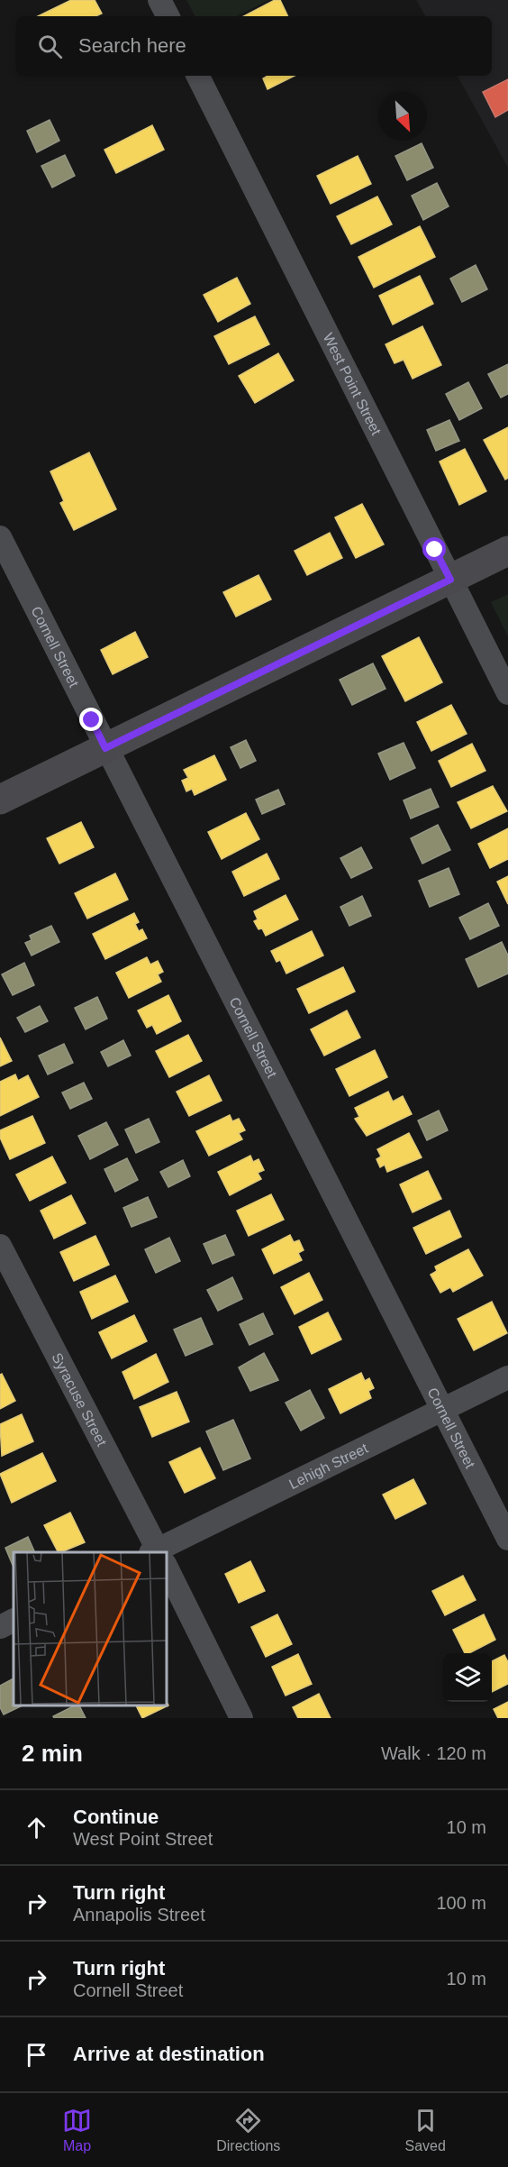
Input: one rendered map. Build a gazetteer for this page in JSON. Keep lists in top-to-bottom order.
{
  "streets": {
    "street": [
      "West Point Street",
      "Cornell Street",
      "Syracuse Street",
      "Lehigh Street"
    ]
  },
  "crossings": [
    ["Cornell Street", "Lehigh Street"]
  ],
  "north": "bottom right",
  "page": {
    "search": "Search here",
    "heading": ["2 min", "Walk · 120 m"],
    "list": [
      ["Continue", "West Point Street", "10 m"],
      ["Turn right", "Annapolis Street", "100 m"],
      ["Turn right", "Cornell Street", "10 m"],
      "Arrive at destination"
    ],
    "nav": ["Map", "Directions", "Saved"]
  }
}
